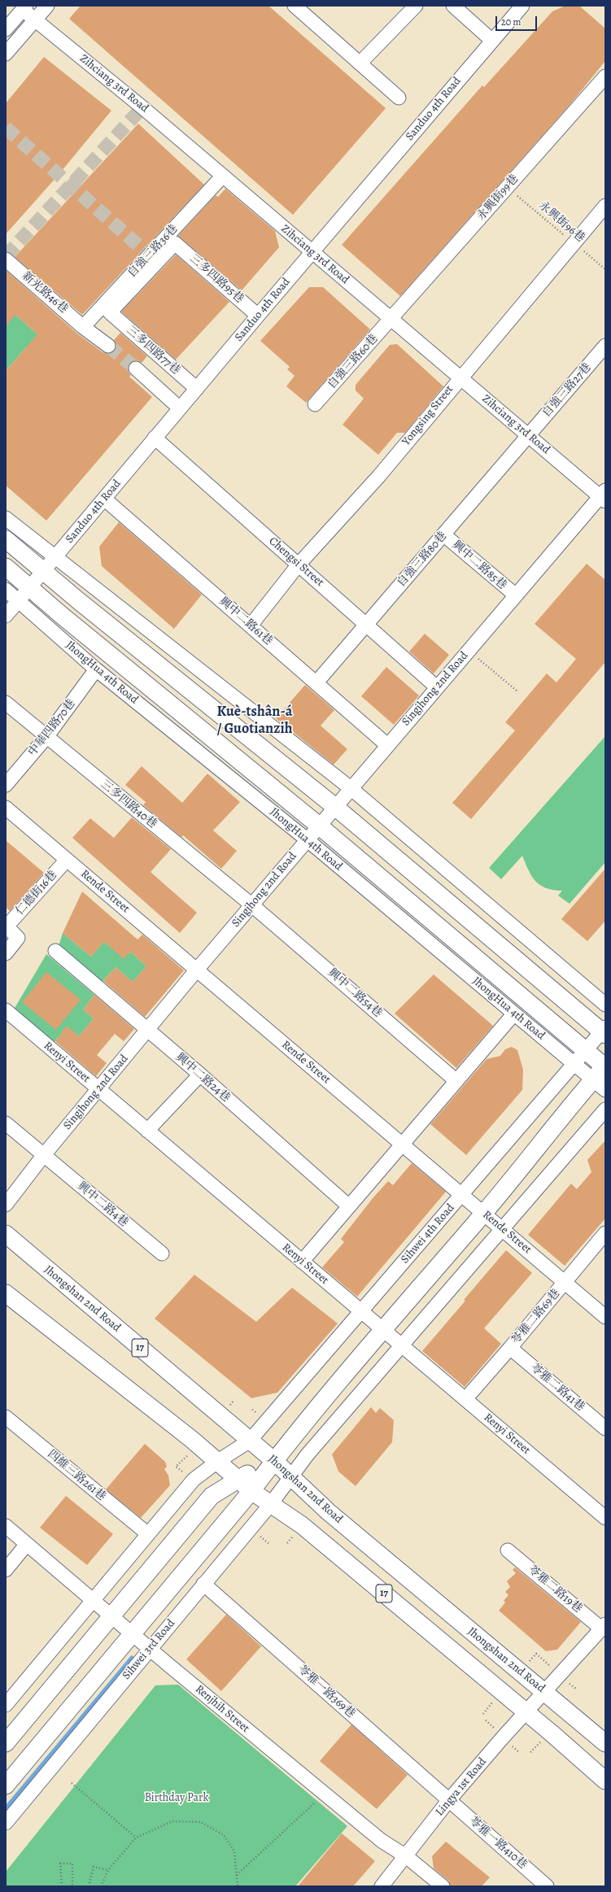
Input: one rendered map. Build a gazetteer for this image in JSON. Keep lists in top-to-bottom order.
{
  "streets": {
    "main road": [
      "JhongHua 4th Road",
      "Jhongshan 2nd Road",
      "17",
      "Sihwei 3rd Road"
    ],
    "street": [
      "Zihciang 3rd Road",
      "Sanduo 4th Road",
      "永興街99巷",
      "自強三路36巷",
      "三多四路95巷",
      "新光路46巷",
      "三多四路77巷",
      "自強三路60巷",
      "自強三路27巷",
      "Yongsing Street",
      "自強三路80巷",
      "Chengsi Street",
      "興中二路85巷",
      "興中二路61巷",
      "Singjhong 2nd Road",
      "中華四路70巷",
      "三多四路40巷",
      "Rende Street",
      "仁德街16巷",
      "興中二路54巷",
      "Renyi Street",
      "興中二路24巷",
      "興中二路4巷",
      "Sihwei 4th Road",
      "苓雅二路69巷",
      "苓雅二路41巷",
      "四維三路261巷",
      "苓雅二路19巷",
      "苓雅一路369巷",
      "Renjhih Street",
      "Lingya 1st Road",
      "苓雅一路410巷"
    ],
    "path": ["永興街96巷"]
  },
  "crossings": [
    ["Zihciang 3rd Road", "Sanduo 4th Road"],
    ["Zihciang 3rd Road", "永興街99巷"],
    ["Zihciang 3rd Road", "自強三路36巷"],
    ["Zihciang 3rd Road", "自強三路60巷"],
    ["Zihciang 3rd Road", "自強三路27巷"],
    ["Zihciang 3rd Road", "Yongsing Street"],
    ["Zihciang 3rd Road", "自強三路80巷"],
    ["Zihciang 3rd Road", "Singjhong 2nd Road"],
    ["Sanduo 4th Road", "三多四路95巷"],
    ["Sanduo 4th Road", "三多四路77巷"],
    ["Sanduo 4th Road", "Chengsi Street"],
    ["Sanduo 4th Road", "興中二路61巷"],
    ["Sanduo 4th Road", "JhongHua 4th Road"],
    ["永興街99巷", "永興街96巷"],
    ["永興街99巷", "自強三路60巷"],
    ["永興街96巷", "Yongsing Street"],
    ["自強三路36巷", "三多四路95巷"],
    ["自強三路36巷", "新光路46巷"],
    ["自強三路36巷", "三多四路77巷"],
    ["三多四路95巷", "三多四路77巷"],
    ["自強三路27巷", "自強三路80巷"],
    ["Yongsing Street", "Chengsi Street"],
    ["Yongsing Street", "興中二路61巷"],
    ["自強三路80巷", "Chengsi Street"],
    ["自強三路80巷", "興中二路85巷"],
    ["自強三路80巷", "興中二路61巷"],
    ["Chengsi Street", "Singjhong 2nd Road"],
    ["興中二路85巷", "Singjhong 2nd Road"],
    ["興中二路61巷", "Singjhong 2nd Road"],
    ["JhongHua 4th Road", "Singjhong 2nd Road"],
    ["JhongHua 4th Road", "中華四路70巷"],
    ["JhongHua 4th Road", "Sihwei 4th Road"],
    ["Singjhong 2nd Road", "三多四路40巷"],
    ["Singjhong 2nd Road", "Rende Street"],
    ["Singjhong 2nd Road", "興中二路54巷"],
    ["Singjhong 2nd Road", "Renyi Street"],
    ["Singjhong 2nd Road", "興中二路24巷"],
    ["Singjhong 2nd Road", "興中二路4巷"],
    ["中華四路70巷", "三多四路40巷"],
    ["三多四路40巷", "興中二路54巷"],
    ["Rende Street", "仁德街16巷"],
    ["Rende Street", "Sihwei 4th Road"],
    ["Rende Street", "苓雅二路69巷"],
    ["Renyi Street", "Sihwei 4th Road"],
    ["Renyi Street", "苓雅二路69巷"],
    ["Sihwei 4th Road", "Jhongshan 2nd Road"],
    ["Jhongshan 2nd Road", "Sihwei 3rd Road"],
    ["Jhongshan 2nd Road", "Lingya 1st Road"],
    ["苓雅二路69巷", "苓雅二路41巷"],
    ["17", "Sihwei 3rd Road"],
    ["17", "Lingya 1st Road"],
    ["苓雅二路19巷", "Lingya 1st Road"],
    ["Sihwei 3rd Road", "苓雅一路369巷"],
    ["Sihwei 3rd Road", "Renjhih Street"],
    ["苓雅一路369巷", "Lingya 1st Road"],
    ["苓雅一路369巷", "苓雅一路410巷"],
    ["Renjhih Street", "Lingya 1st Road"],
    ["Lingya 1st Road", "苓雅一路410巷"]
  ],
  "districts": ["Kuè-tshân-á / Guotianzih"],
  "parks": ["Birthday Park"],
  "scale_bar": "20 m"
}
